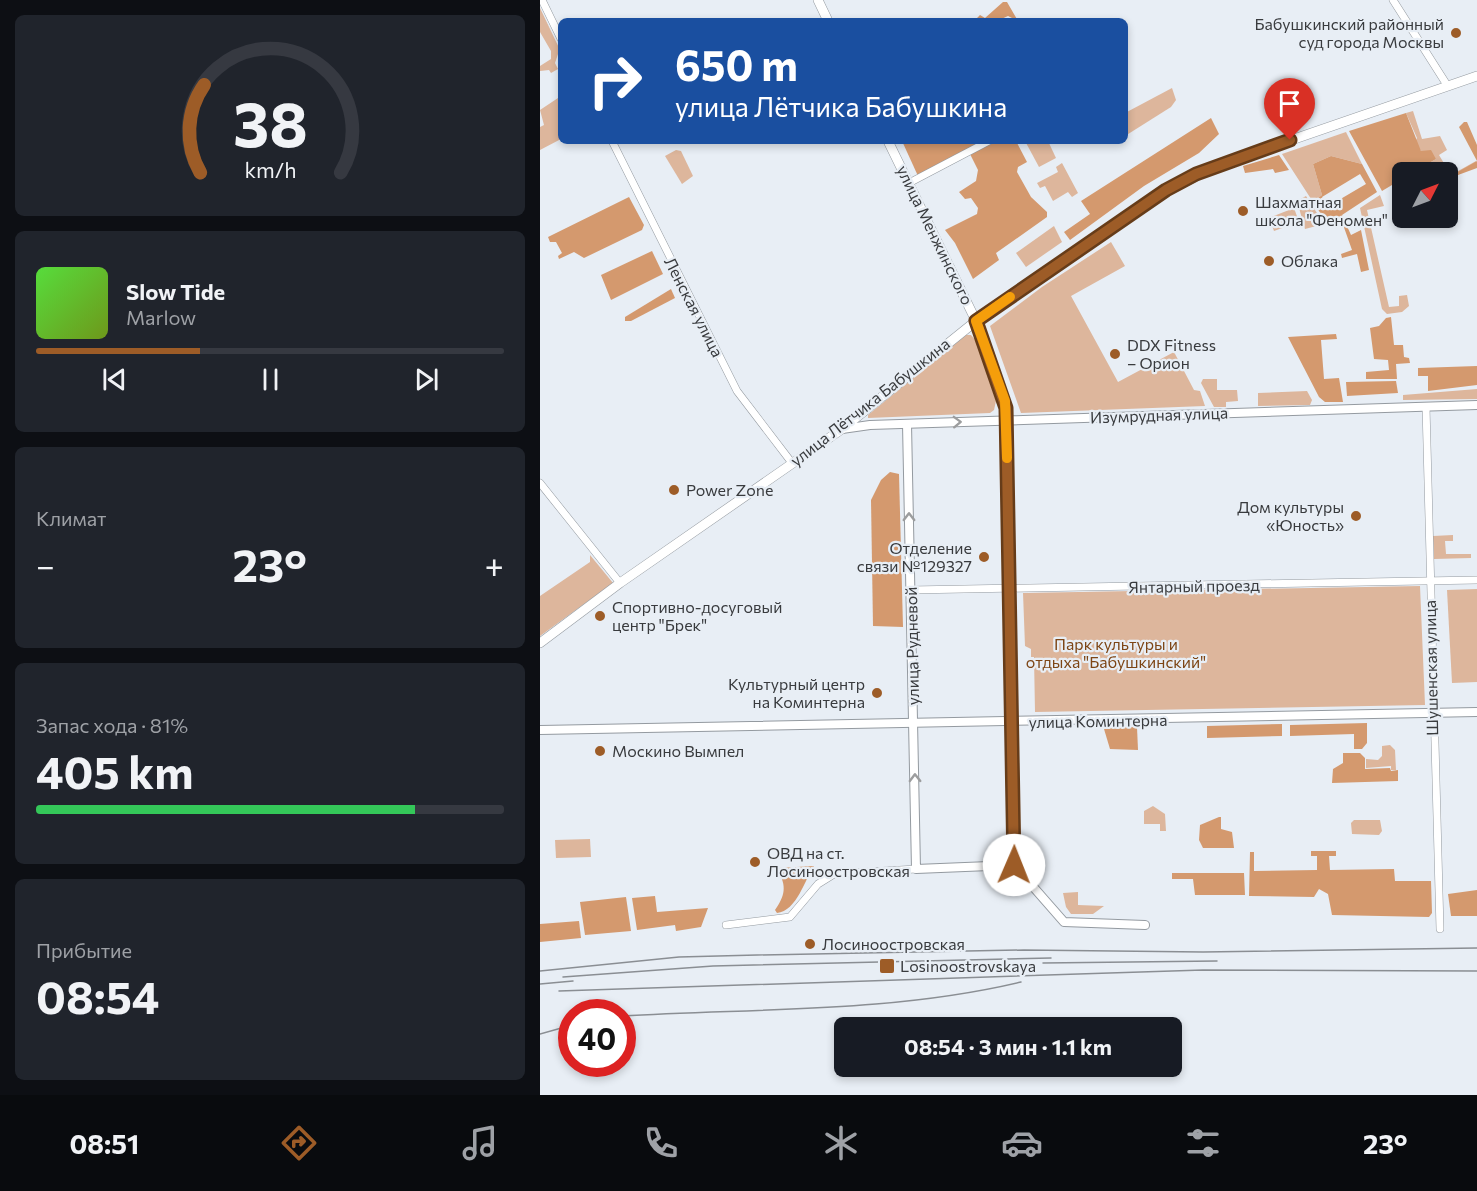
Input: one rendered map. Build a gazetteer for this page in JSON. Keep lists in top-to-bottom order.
{
  "streets": {
    "main road": ["улица Менжинского", "улица Лётчика Бабушкина"],
    "street": [
      "Ленская улица",
      "Изумрудная улица",
      "Янтарный проезд",
      "улица Рудневой",
      "Шушенская улица",
      "улица Коминтерна"
    ]
  },
  "crossings": [
    ["улица Менжинского", "улица Лётчика Бабушкина"],
    ["улица Менжинского", "Изумрудная улица"],
    ["улица Менжинского", "Янтарный проезд"],
    ["улица Менжинского", "улица Коминтерна"],
    ["Ленская улица", "улица Лётчика Бабушкина"],
    ["улица Лётчика Бабушкина", "Изумрудная улица"],
    ["Изумрудная улица", "улица Рудневой"],
    ["Изумрудная улица", "Шушенская улица"],
    ["Янтарный проезд", "улица Рудневой"],
    ["Янтарный проезд", "Шушенская улица"],
    ["улица Рудневой", "улица Коминтерна"],
    ["Шушенская улица", "улица Коминтерна"]
  ],
  "one_way": ["улица Рудневой"],
  "parks": ["Парк культуры и отдыха \"Бабушкинский\""],
  "places": {
    "other": [
      "Бабушкинский районный суд города Москвы",
      "Шахматная школа \"Феномен\"",
      "Облака",
      "DDX Fitness – Орион",
      "Power Zone",
      "Дом культуры «Юность»",
      "Отделение связи №129327",
      "Спортивно-досуговый центр \"Брек\"",
      "Культурный центр на Коминтерна",
      "Москино Вымпел",
      "ОВД на ст. Лосиноостровская",
      "Лосиноостровская"
    ],
    "transit": ["Losinoostrovskaya"]
  },
  "north": "top right",
  "page": {
    "turn": ["650 m", "улица Лётчика Бабушкина"],
    "song": ["Slow Tide", "Marlow"],
    "tile": [
      "Климат",
      ["Запас хода · 81%", "405 km"],
      ["Прибытие", "08:54"]
    ],
    "heat": ["−", "23°", "+"],
    "limit": "40",
    "trip": "08:54 · 3 мин · 1.1 km",
    "tabs": ["08:51", "23°"],
    "gauge": ["38", "km/h"]
  }
}
